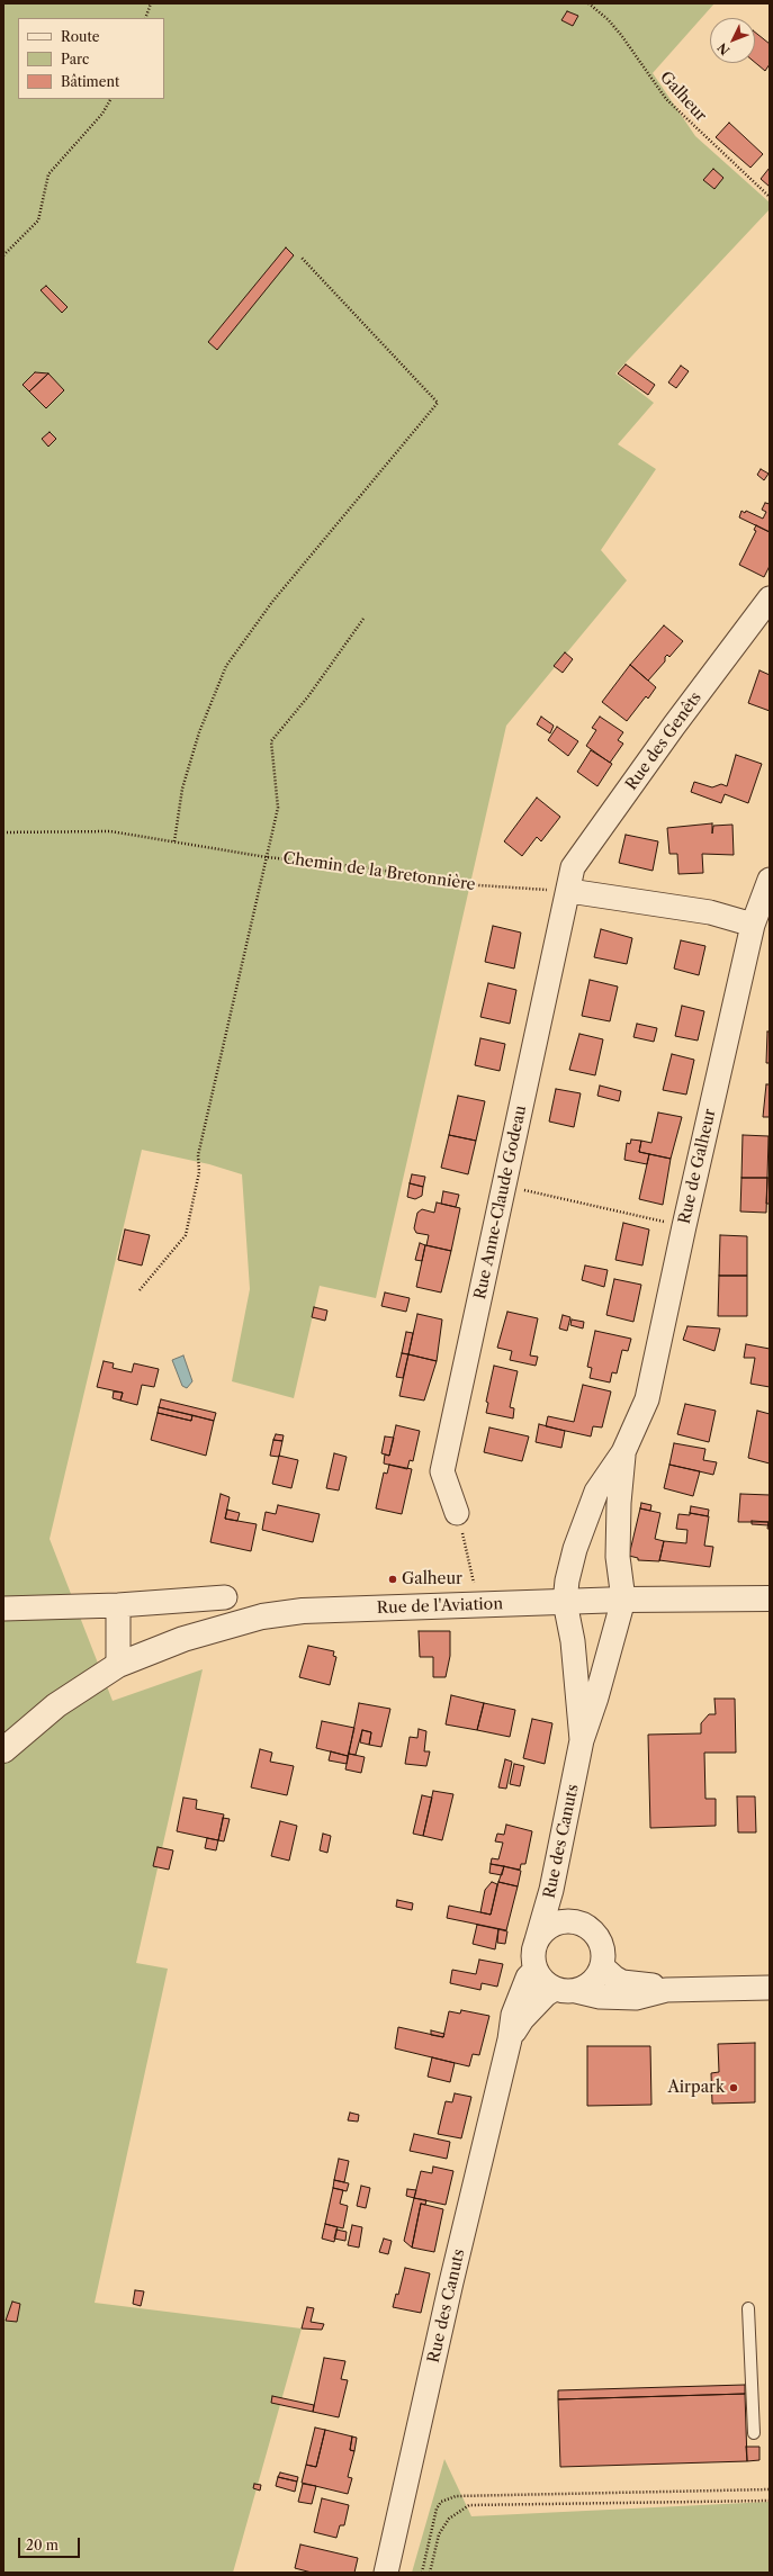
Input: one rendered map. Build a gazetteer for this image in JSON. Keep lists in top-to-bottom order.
{
  "streets": {
    "street": [
      "Rue des Genêts",
      "Rue de Galheur",
      "Rue Anne-Claude Godeau",
      "Rue de l'Aviation",
      "Rue des Canuts"
    ],
    "path": ["Galheur", "Chemin de la Bretonnière"]
  },
  "crossings": [
    ["Rue des Genêts", "Chemin de la Bretonnière"],
    ["Rue des Genêts", "Rue Anne-Claude Godeau"],
    ["Chemin de la Bretonnière", "Rue Anne-Claude Godeau"],
    ["Rue de Galheur", "Rue de l'Aviation"],
    ["Rue de Galheur", "Rue des Canuts"],
    ["Rue de l'Aviation", "Rue des Canuts"]
  ],
  "places": ["Galheur", "Airpark"],
  "legend": ["Route", "Parc", "Bâtiment"],
  "scale_bar": "20 m",
  "north": "bottom left"
}
